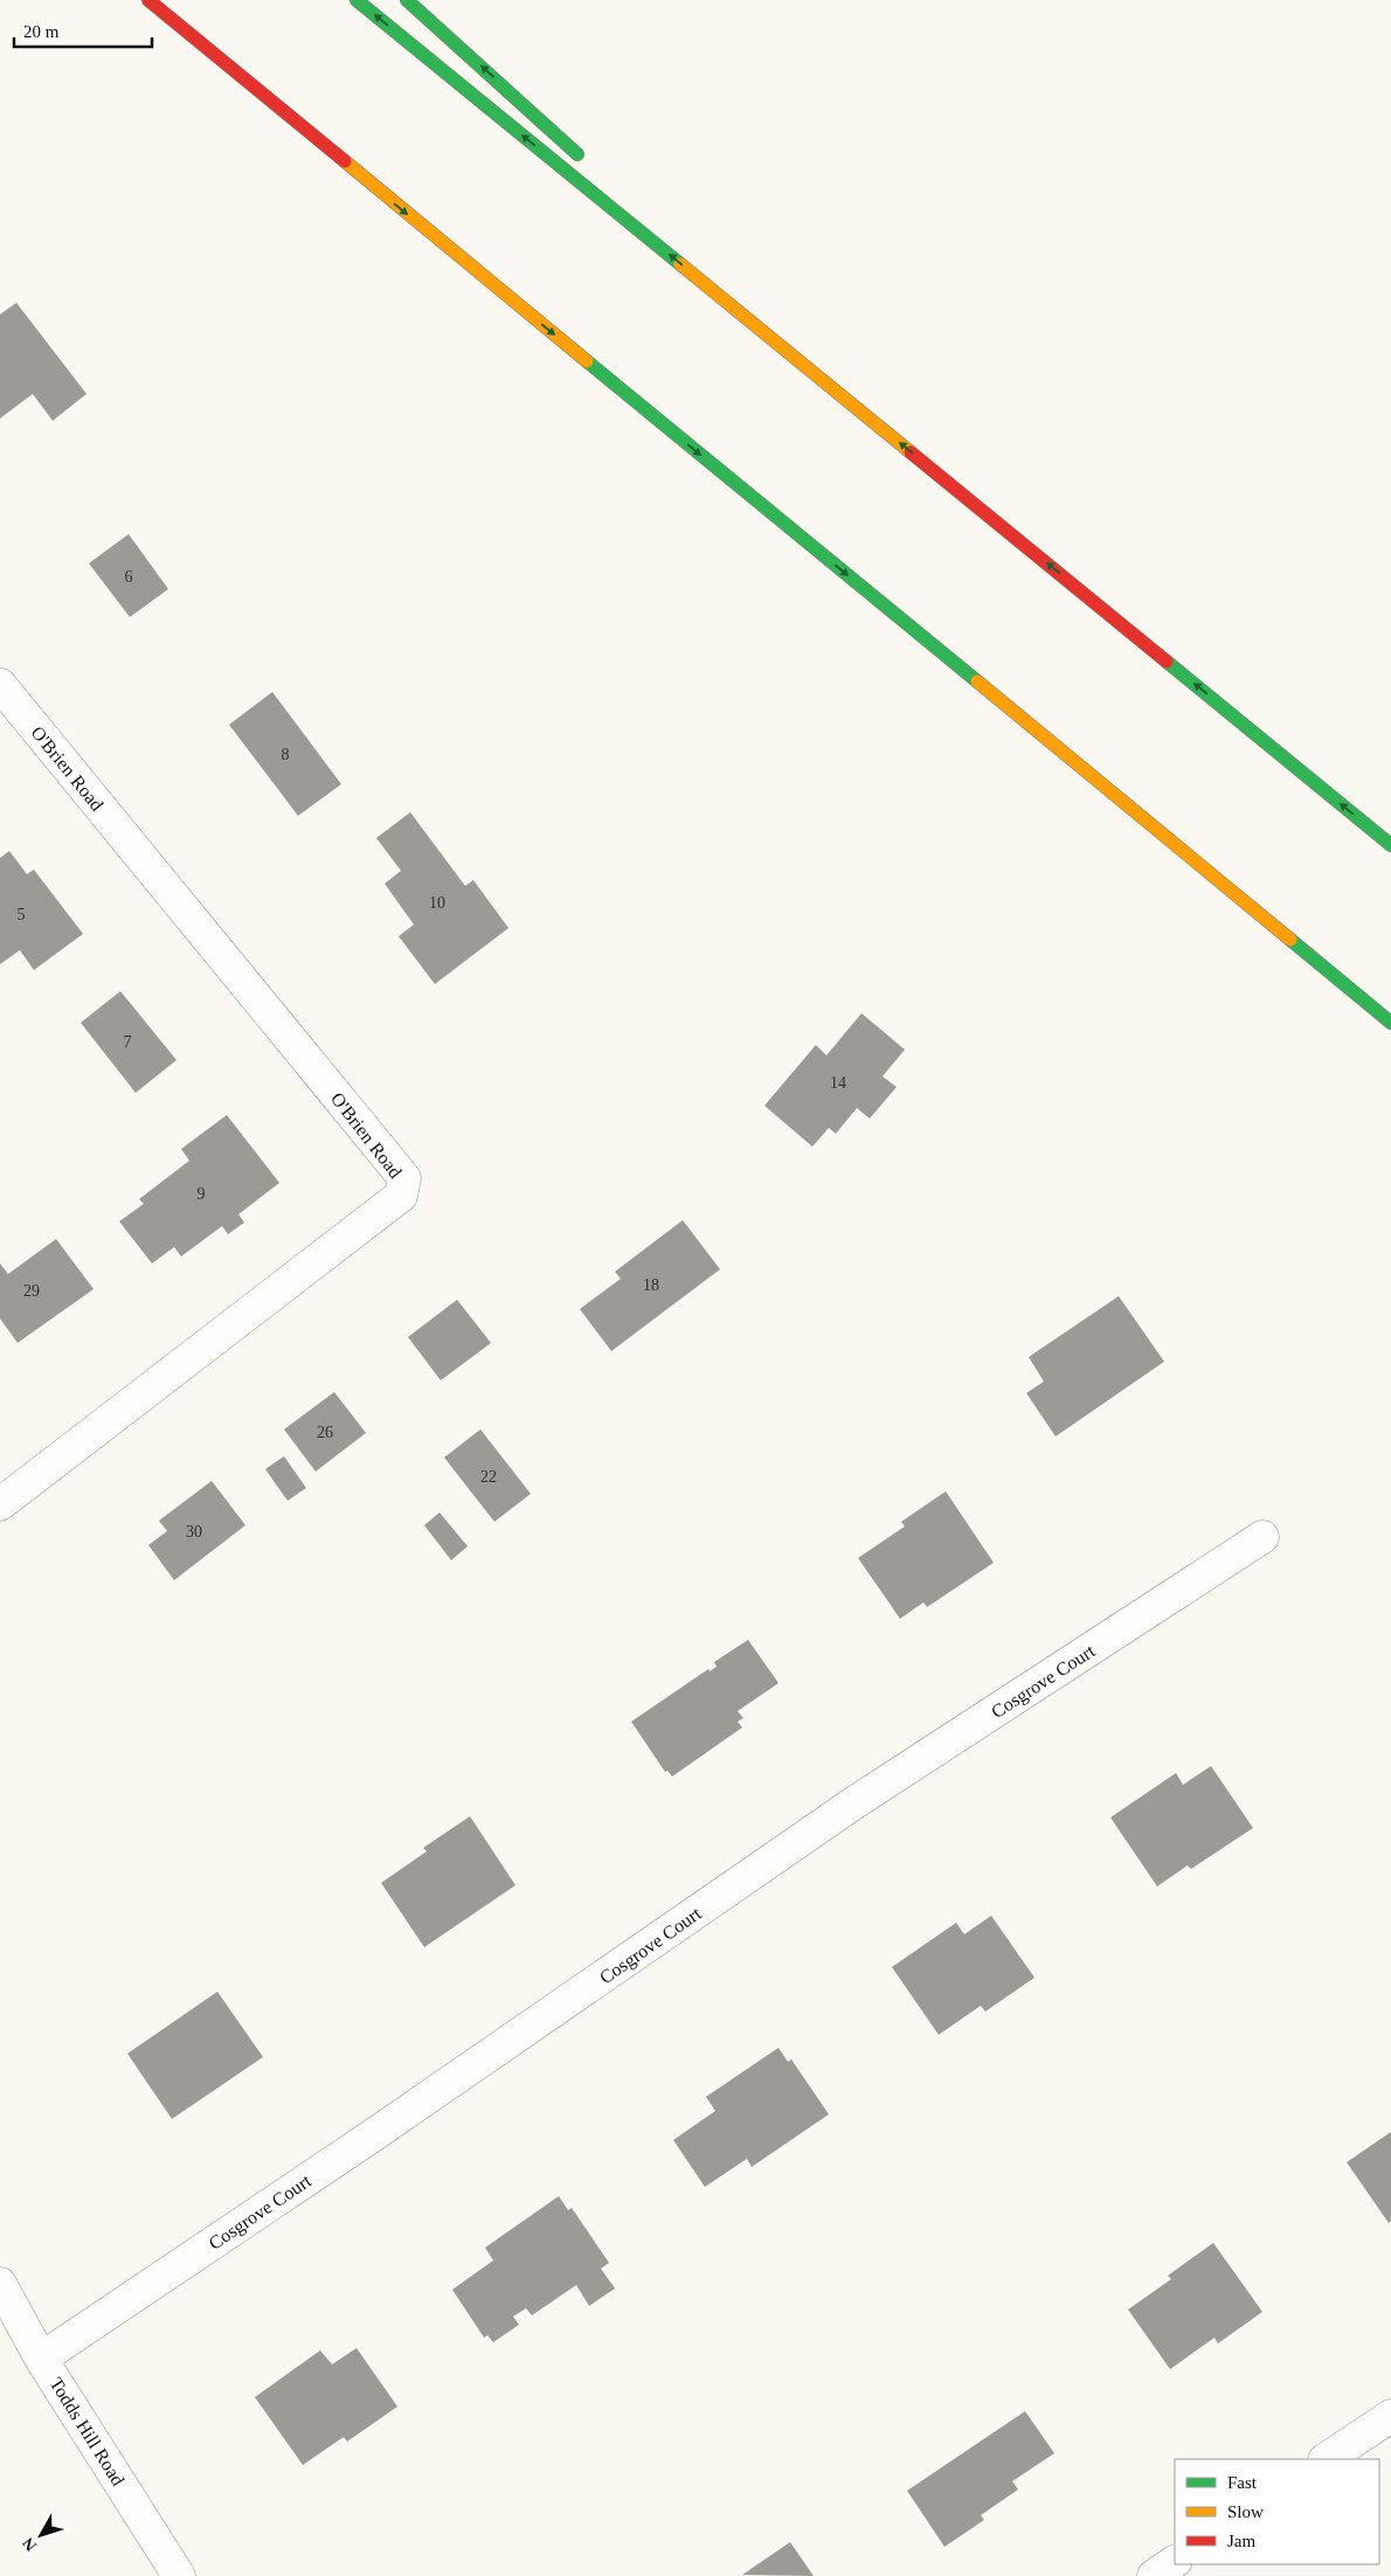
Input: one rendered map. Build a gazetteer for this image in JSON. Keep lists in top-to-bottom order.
{
  "streets": {
    "street": ["O'Brien Road", "Cosgrove Court", "Todds Hill Road"]
  },
  "crossings": [
    ["Cosgrove Court", "Todds Hill Road"]
  ],
  "house_numbers": [
    "6",
    "8",
    "10",
    "5",
    "7",
    "14",
    "9",
    "18",
    "29",
    "26",
    "22",
    "30"
  ],
  "legend": ["Fast", "Slow", "Jam"],
  "scale_bar": "20 m",
  "north": "bottom left"
}
